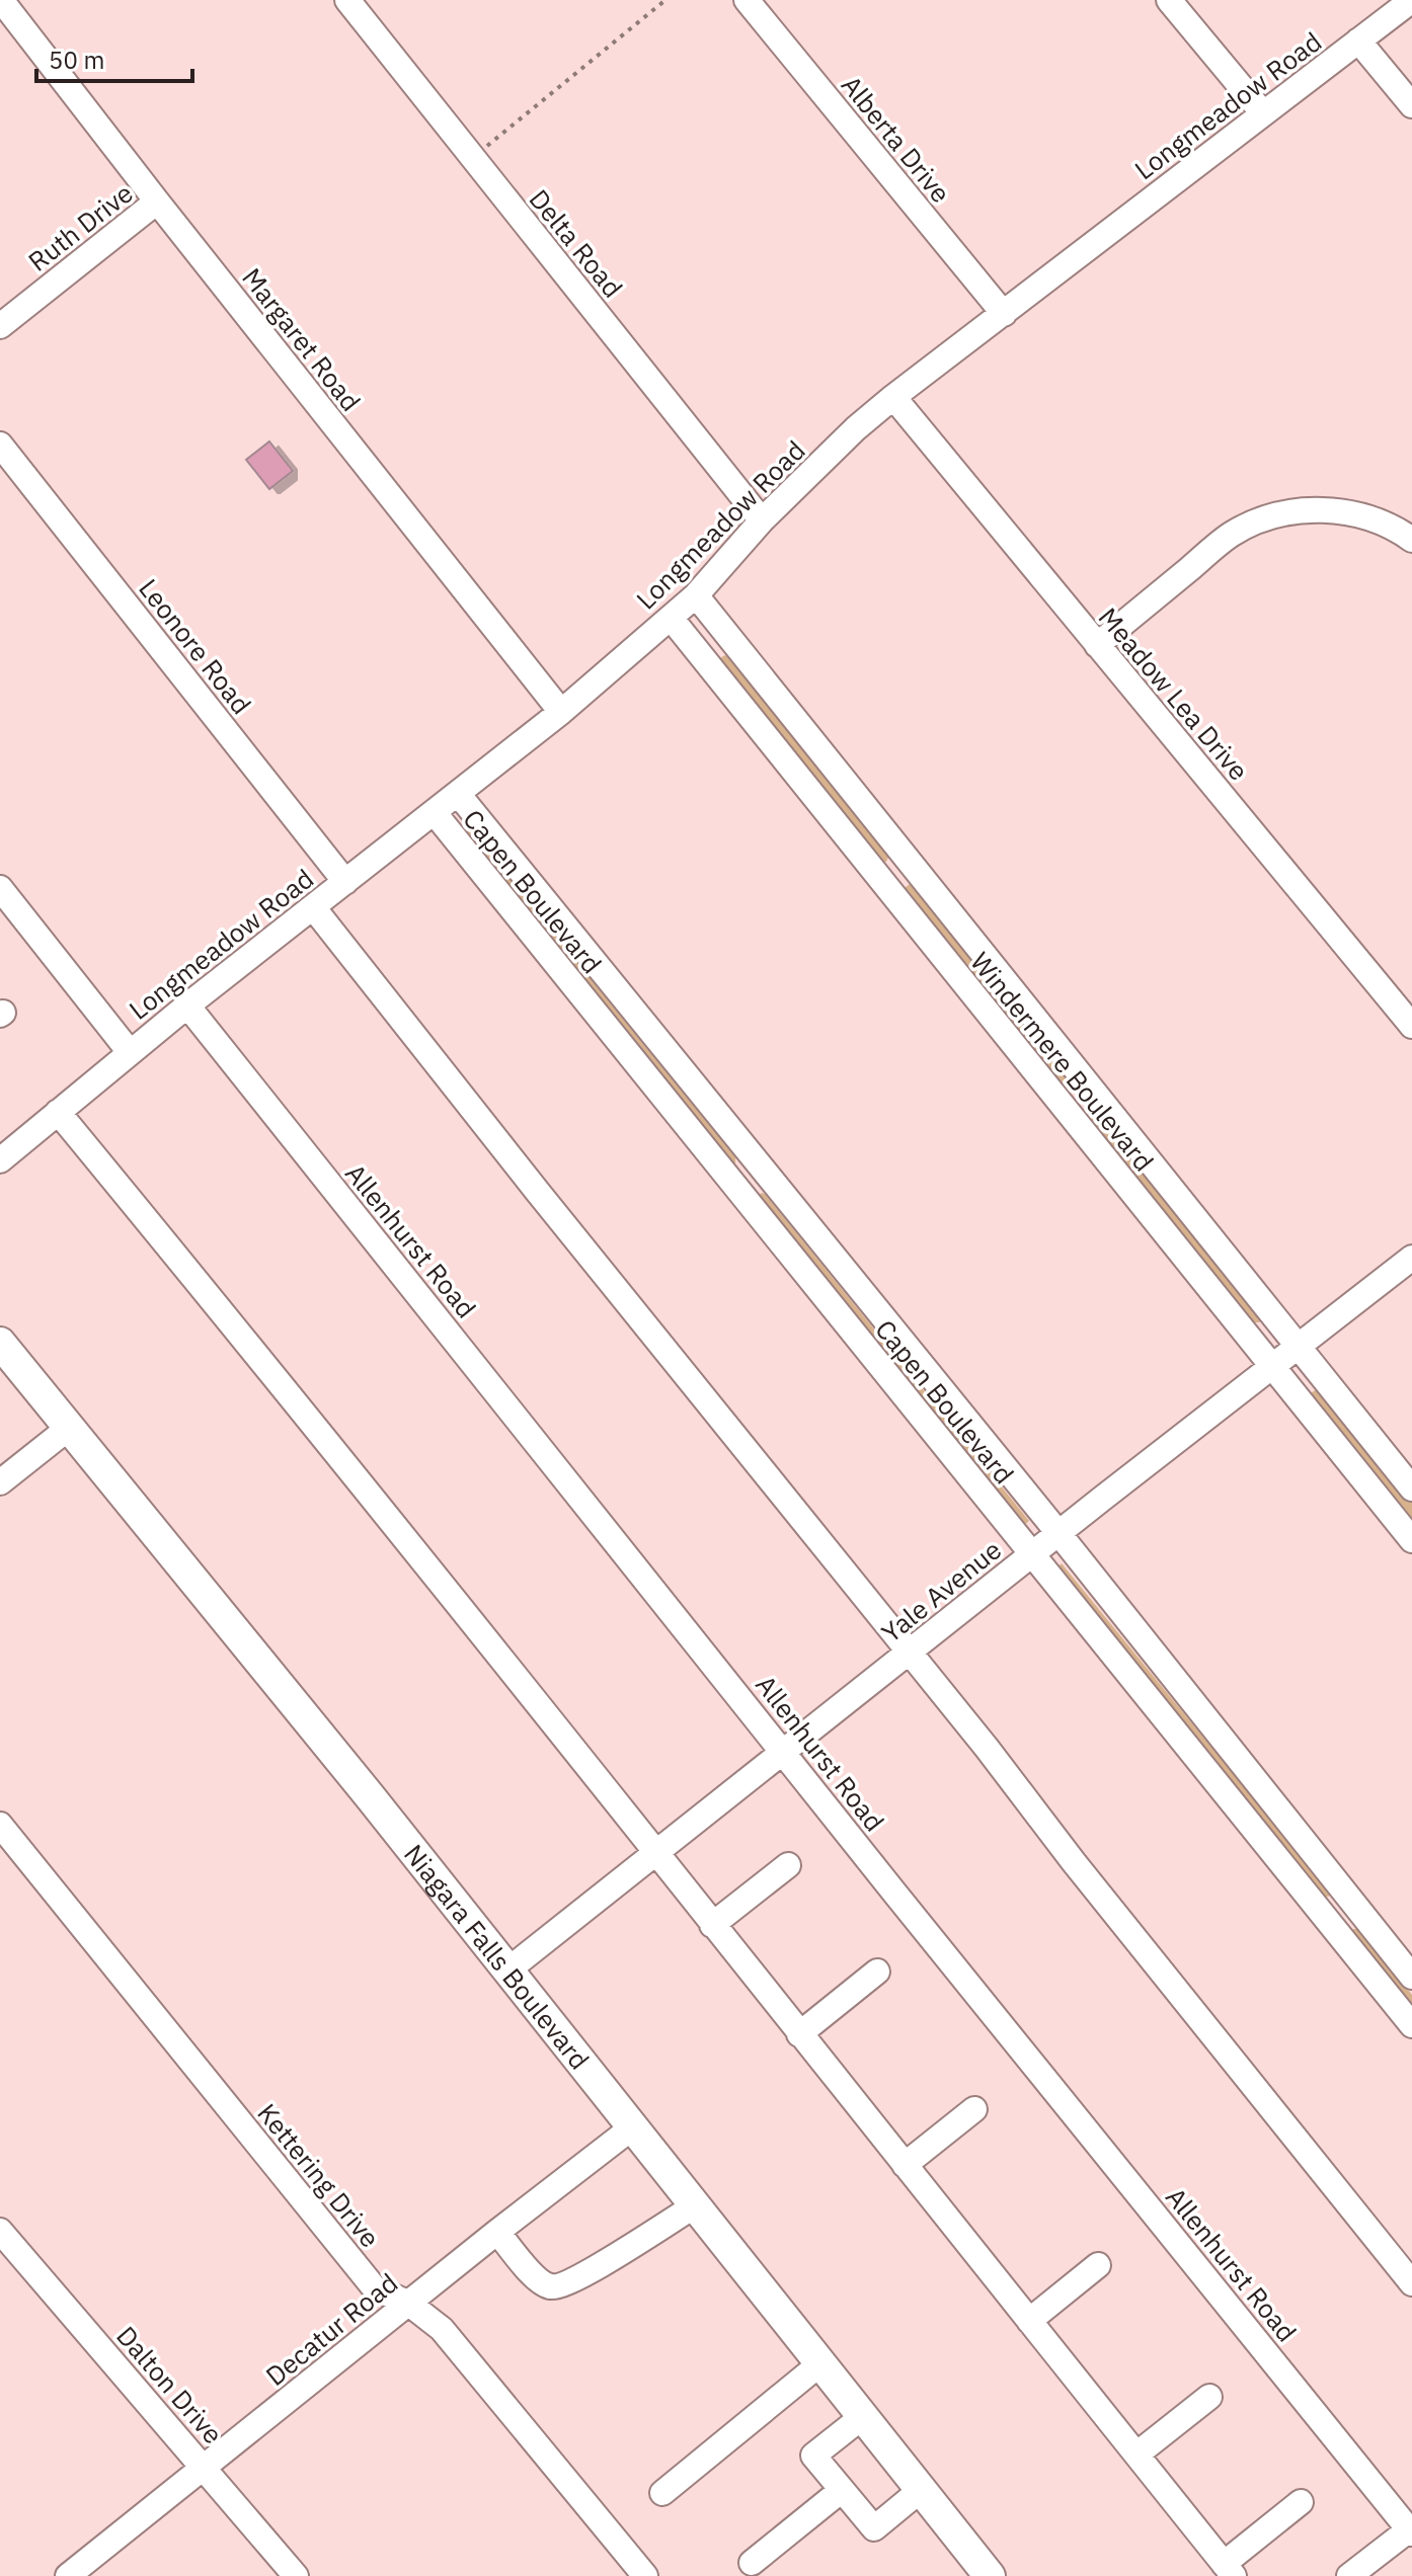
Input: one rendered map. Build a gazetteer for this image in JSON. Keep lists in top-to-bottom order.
{
  "streets": {
    "main road": ["Niagara Falls Boulevard"],
    "street": [
      "Longmeadow Road",
      "Alberta Drive",
      "Ruth Drive",
      "Delta Road",
      "Margaret Road",
      "Leonore Road",
      "Meadow Lea Drive",
      "Capen Boulevard",
      "Windermere Boulevard",
      "Allenhurst Road",
      "Yale Avenue",
      "Kettering Drive",
      "Decatur Road",
      "Dalton Drive"
    ]
  },
  "crossings": [
    ["Longmeadow Road", "Alberta Drive"],
    ["Longmeadow Road", "Delta Road"],
    ["Longmeadow Road", "Margaret Road"],
    ["Longmeadow Road", "Leonore Road"],
    ["Longmeadow Road", "Meadow Lea Drive"],
    ["Longmeadow Road", "Capen Boulevard"],
    ["Longmeadow Road", "Windermere Boulevard"],
    ["Longmeadow Road", "Allenhurst Road"],
    ["Ruth Drive", "Margaret Road"],
    ["Capen Boulevard", "Yale Avenue"],
    ["Windermere Boulevard", "Yale Avenue"],
    ["Allenhurst Road", "Yale Avenue"],
    ["Yale Avenue", "Niagara Falls Boulevard"],
    ["Niagara Falls Boulevard", "Decatur Road"],
    ["Kettering Drive", "Decatur Road"],
    ["Decatur Road", "Dalton Drive"]
  ],
  "scale_bar": "50 m"
}
